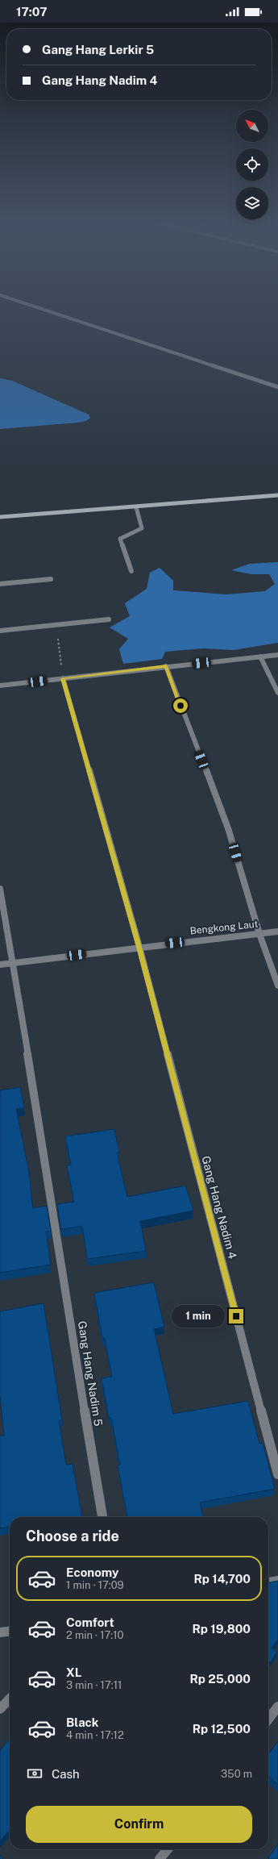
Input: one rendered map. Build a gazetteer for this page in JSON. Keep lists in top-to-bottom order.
{
  "streets": {
    "street": ["Bengkong Laut", "Gang Hang Nadim 4", "Gang Hang Nadim 5"]
  },
  "crossings": [
    ["Bengkong Laut", "Gang Hang Nadim 4"],
    ["Bengkong Laut", "Gang Hang Nadim 5"]
  ],
  "north": "top left",
  "page": {
    "status": "17:07",
    "banner": ["Gang Hang Lerkir 5", "Gang Hang Nadim 4"],
    "bubble": "1 min",
    "heading": "Choose a ride",
    "list": [
      {
        "name": "Economy",
        "note": "1 min · 17:09",
        "value": "Rp 14,700"
      },
      {
        "name": "Comfort",
        "note": "2 min · 17:10",
        "value": "Rp 19,800"
      },
      {
        "name": "XL",
        "note": "3 min · 17:11",
        "value": "Rp 25,000"
      },
      {
        "name": "Black",
        "note": "4 min · 17:12",
        "value": "Rp 12,500"
      }
    ],
    "pay": ["Cash", "350 m"],
    "buttons": "Confirm"
  }
}
